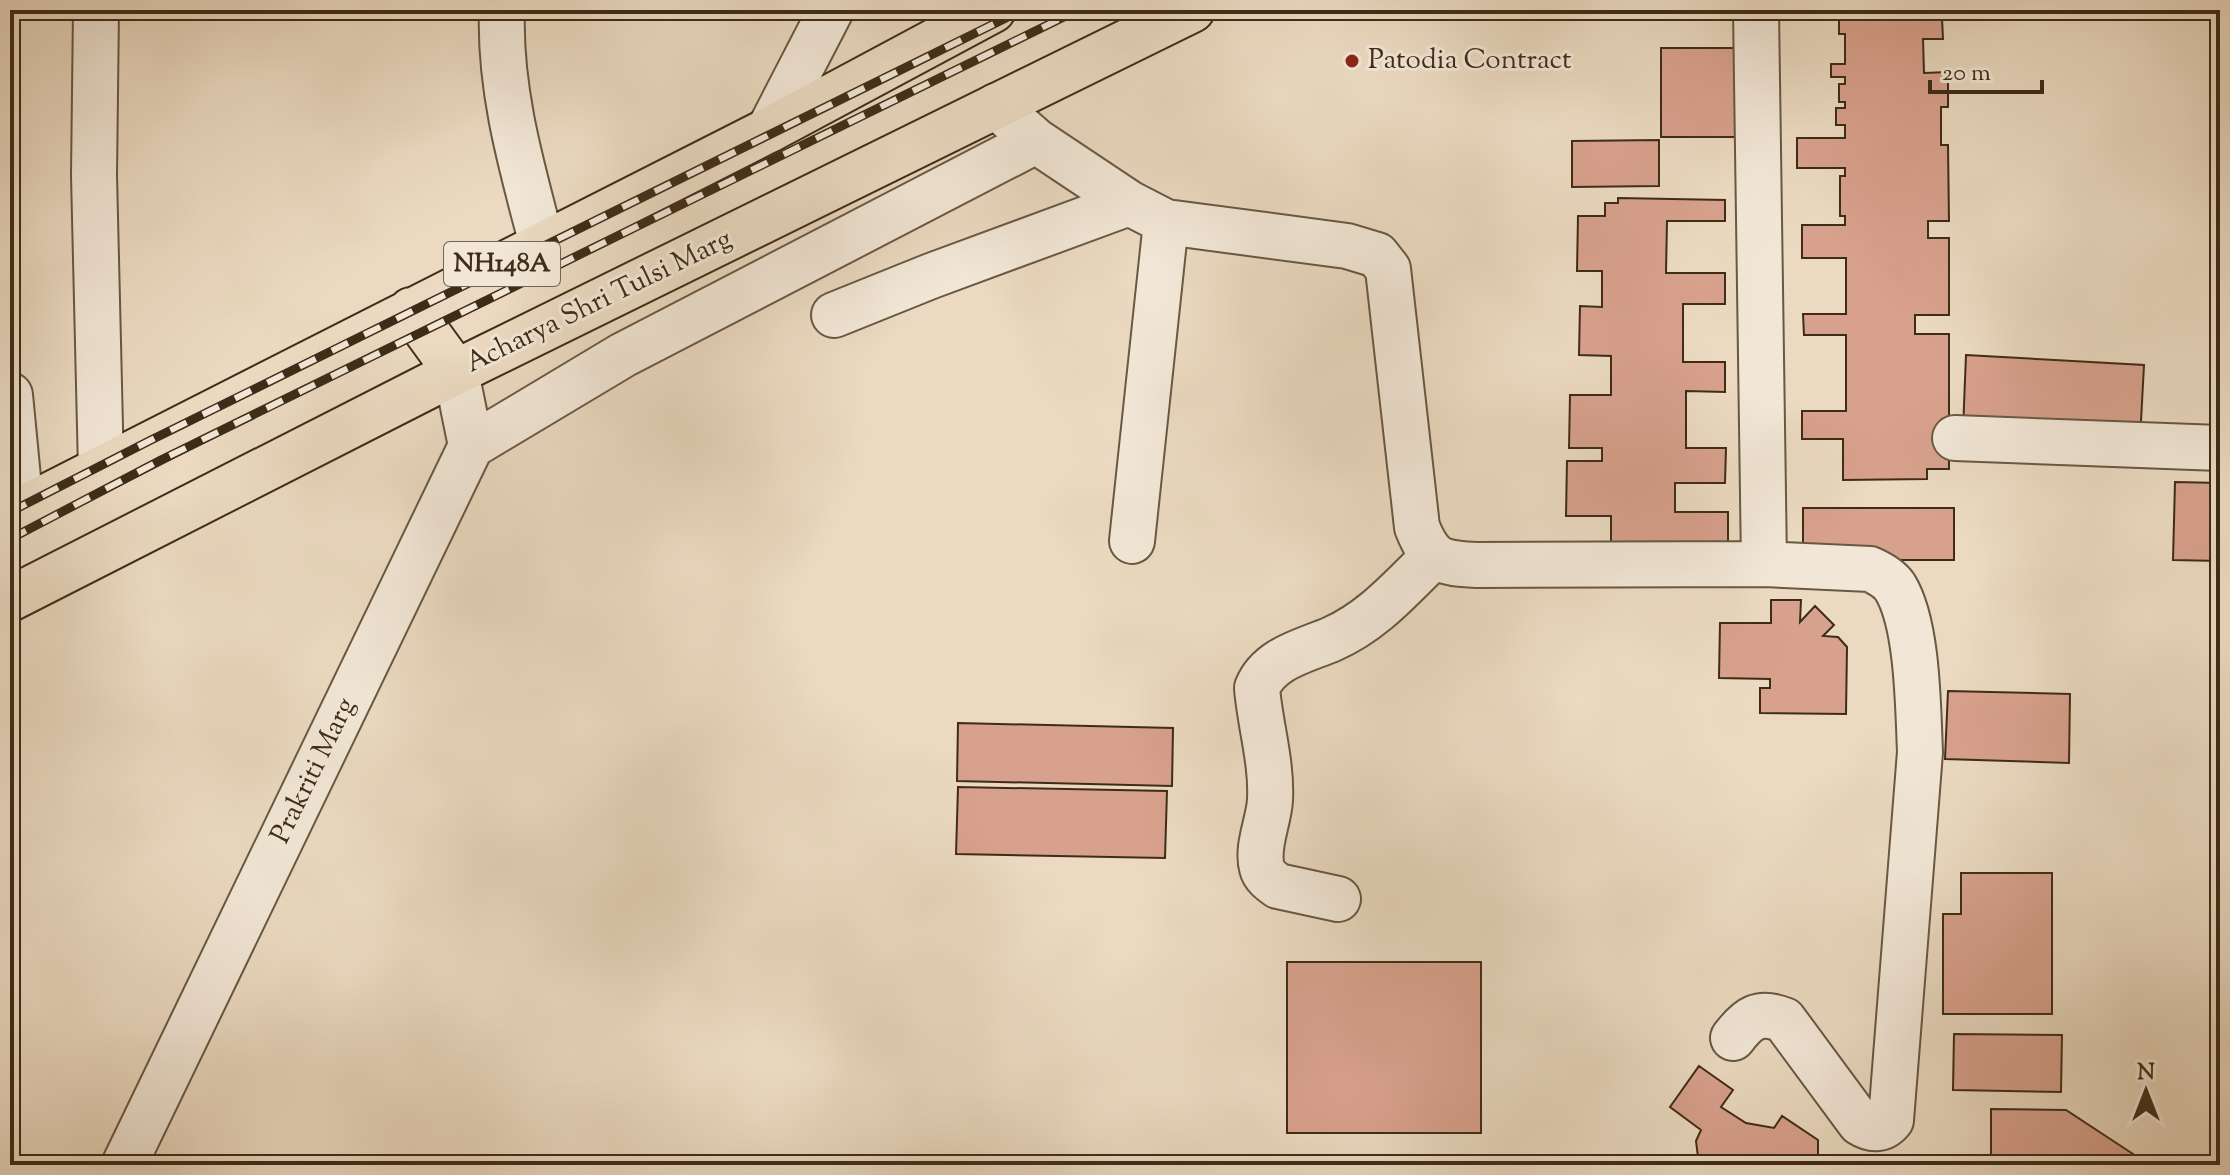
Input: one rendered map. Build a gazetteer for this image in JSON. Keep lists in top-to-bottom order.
{
  "streets": {
    "highway": ["NH148A", "Acharya Shri Tulsi Marg"],
    "street": ["Prakriti Marg"]
  },
  "places": ["Patodia Contract"],
  "scale_bar": "20 m",
  "north": "top"
}
